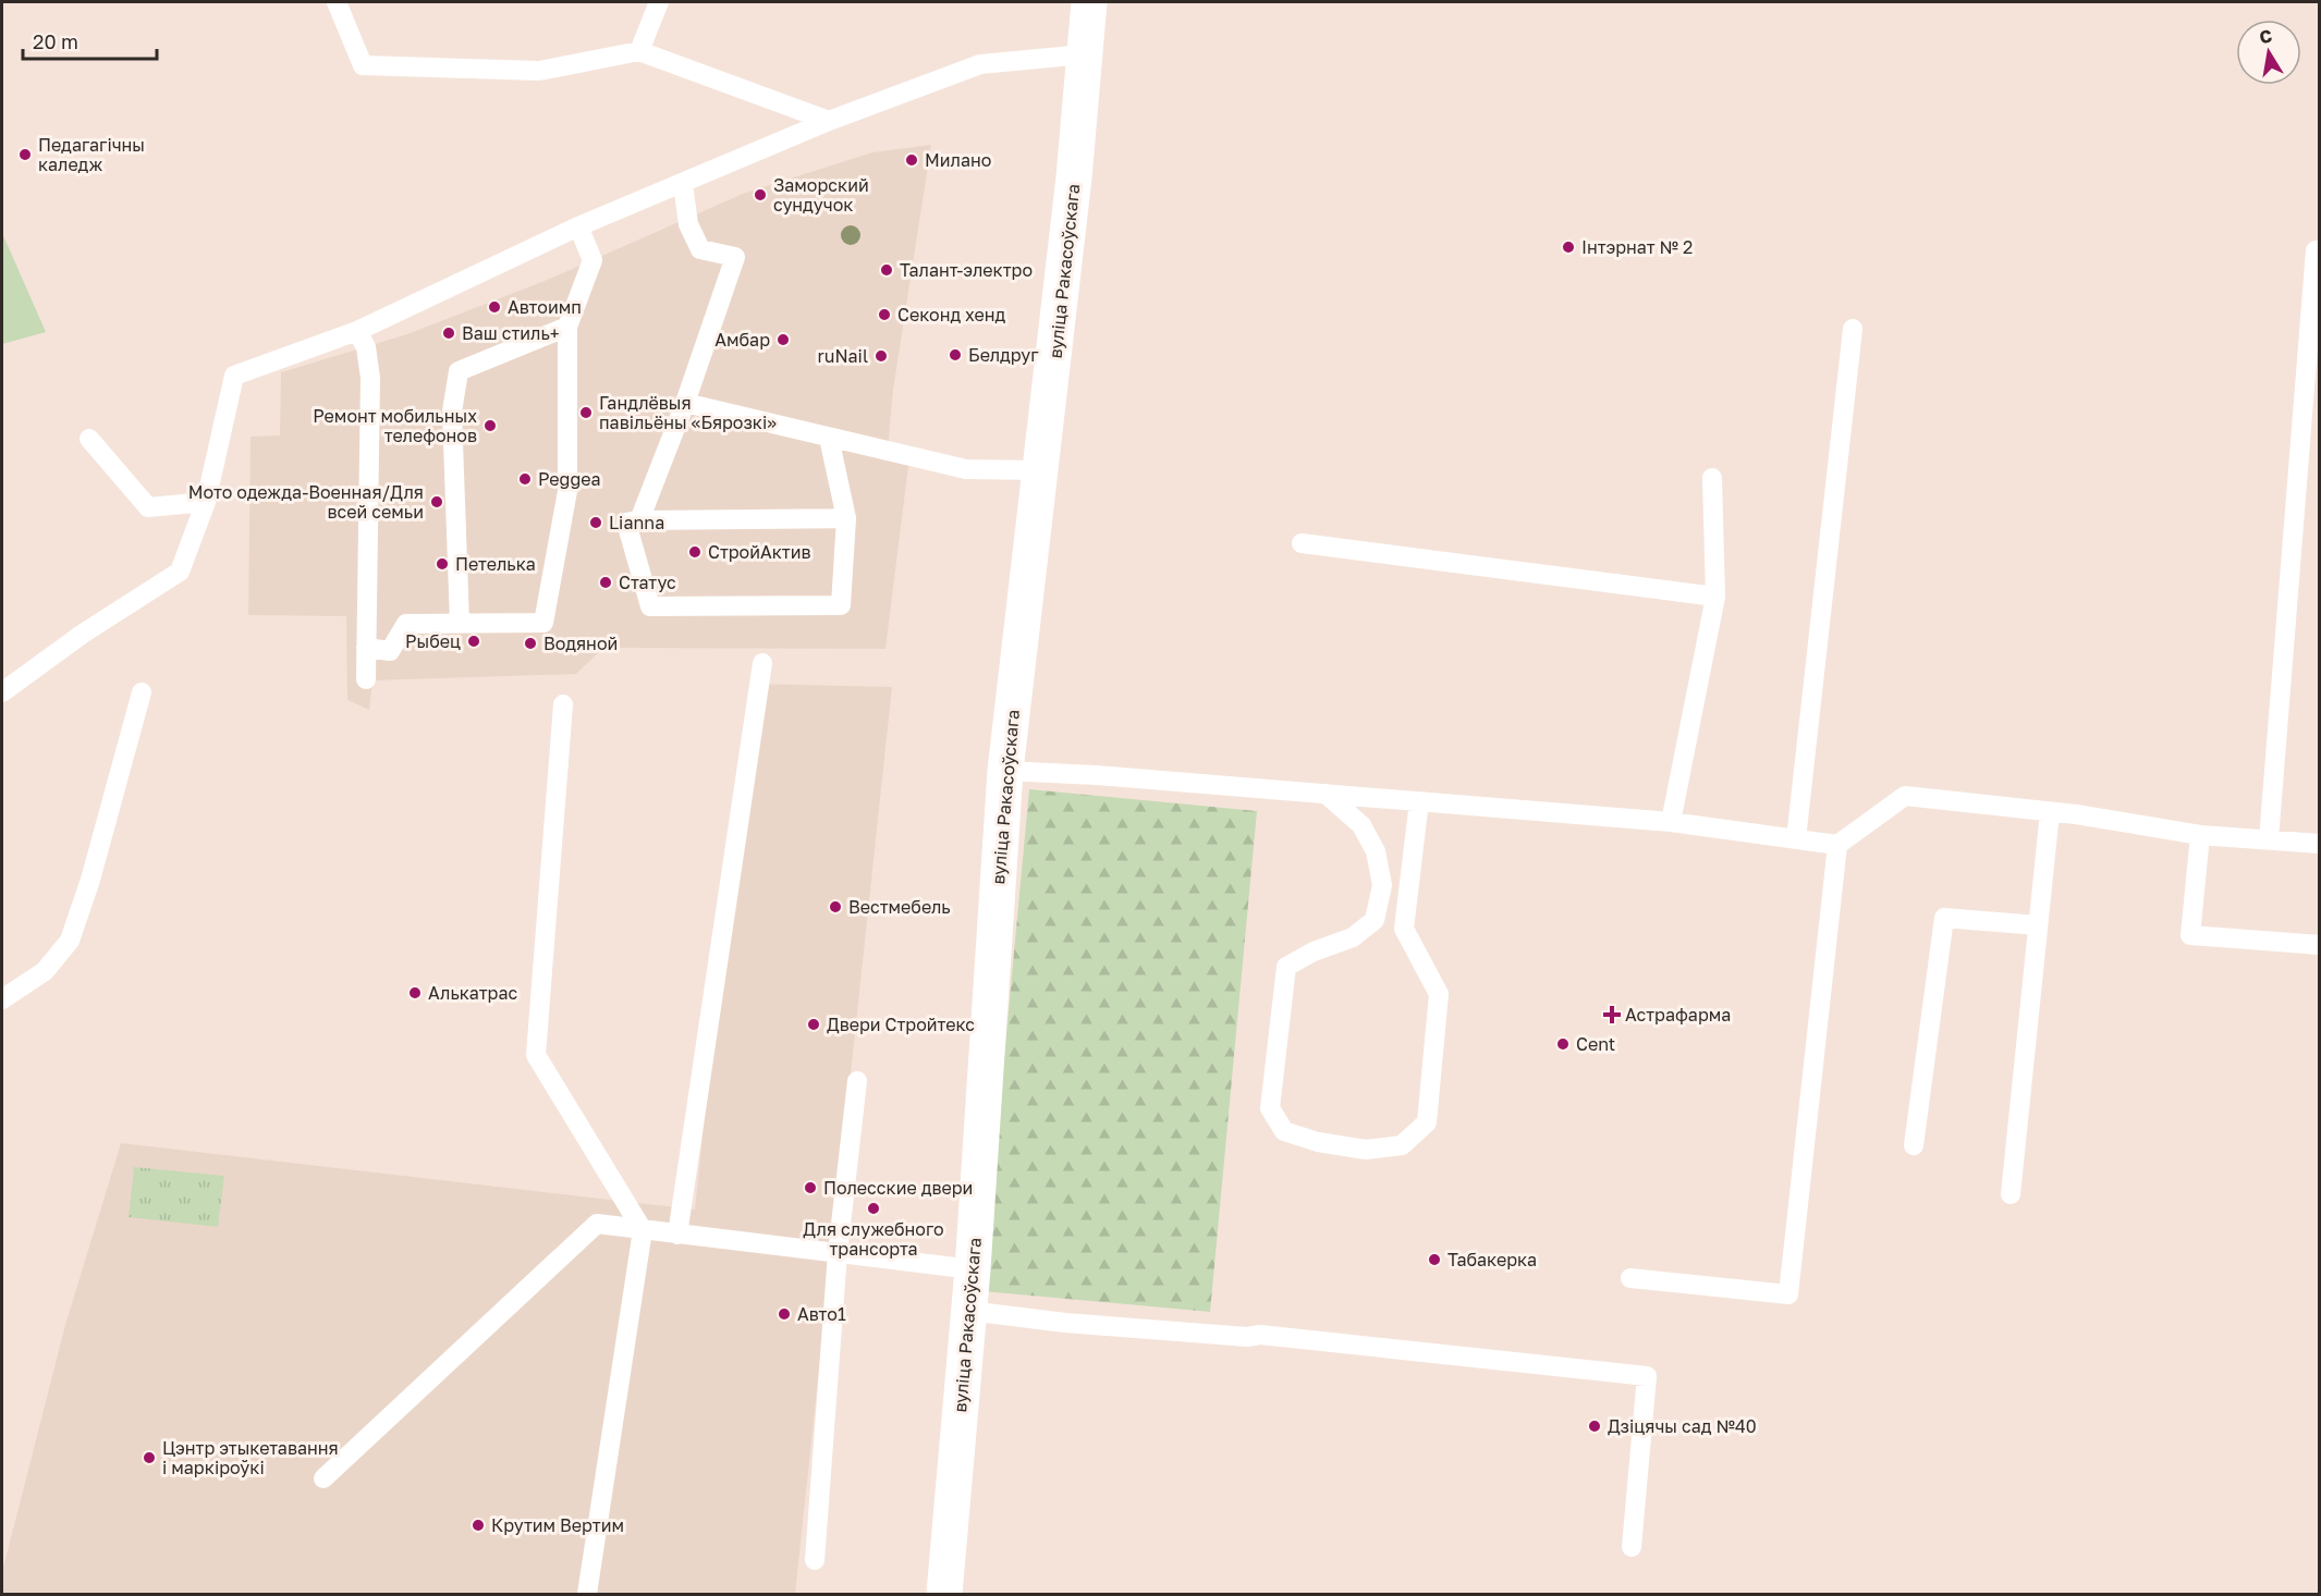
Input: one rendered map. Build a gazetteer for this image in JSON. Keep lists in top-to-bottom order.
{
  "streets": {
    "main road": ["вуліца Ракасоўскага"]
  },
  "places": {
    "other": [
      "Педагагічны каледж",
      "Милано",
      "Заморский сундучок",
      "Інтэрнат № 2",
      "Талант-электро",
      "Автоимп",
      "Секонд хенд",
      "Ваш стиль+",
      "Амбар",
      "Белдруг",
      "ruNail",
      "Гандлёвыя павільёны «Бярозкі»",
      "Ремонт мобильных телефонов",
      "Peggea",
      "Мото одежда-Военная/Для всей семьи",
      "Lianna",
      "СтройАктив",
      "Петелька",
      "Статус",
      "Рыбец",
      "Водяной",
      "Вестмебель",
      "Алькатрас",
      "Двери Стройтекс",
      "Cent",
      "Полесские двери",
      "Для служебного трансорта",
      "Табакерка",
      "Авто1",
      "Дзіцячы сад №40",
      "Цэнтр этыкетавання і маркіроўкі",
      "Крутим Вертим"
    ],
    "health": ["Астрафарма"]
  },
  "scale_bar": "20 m",
  "north": "top"
}
